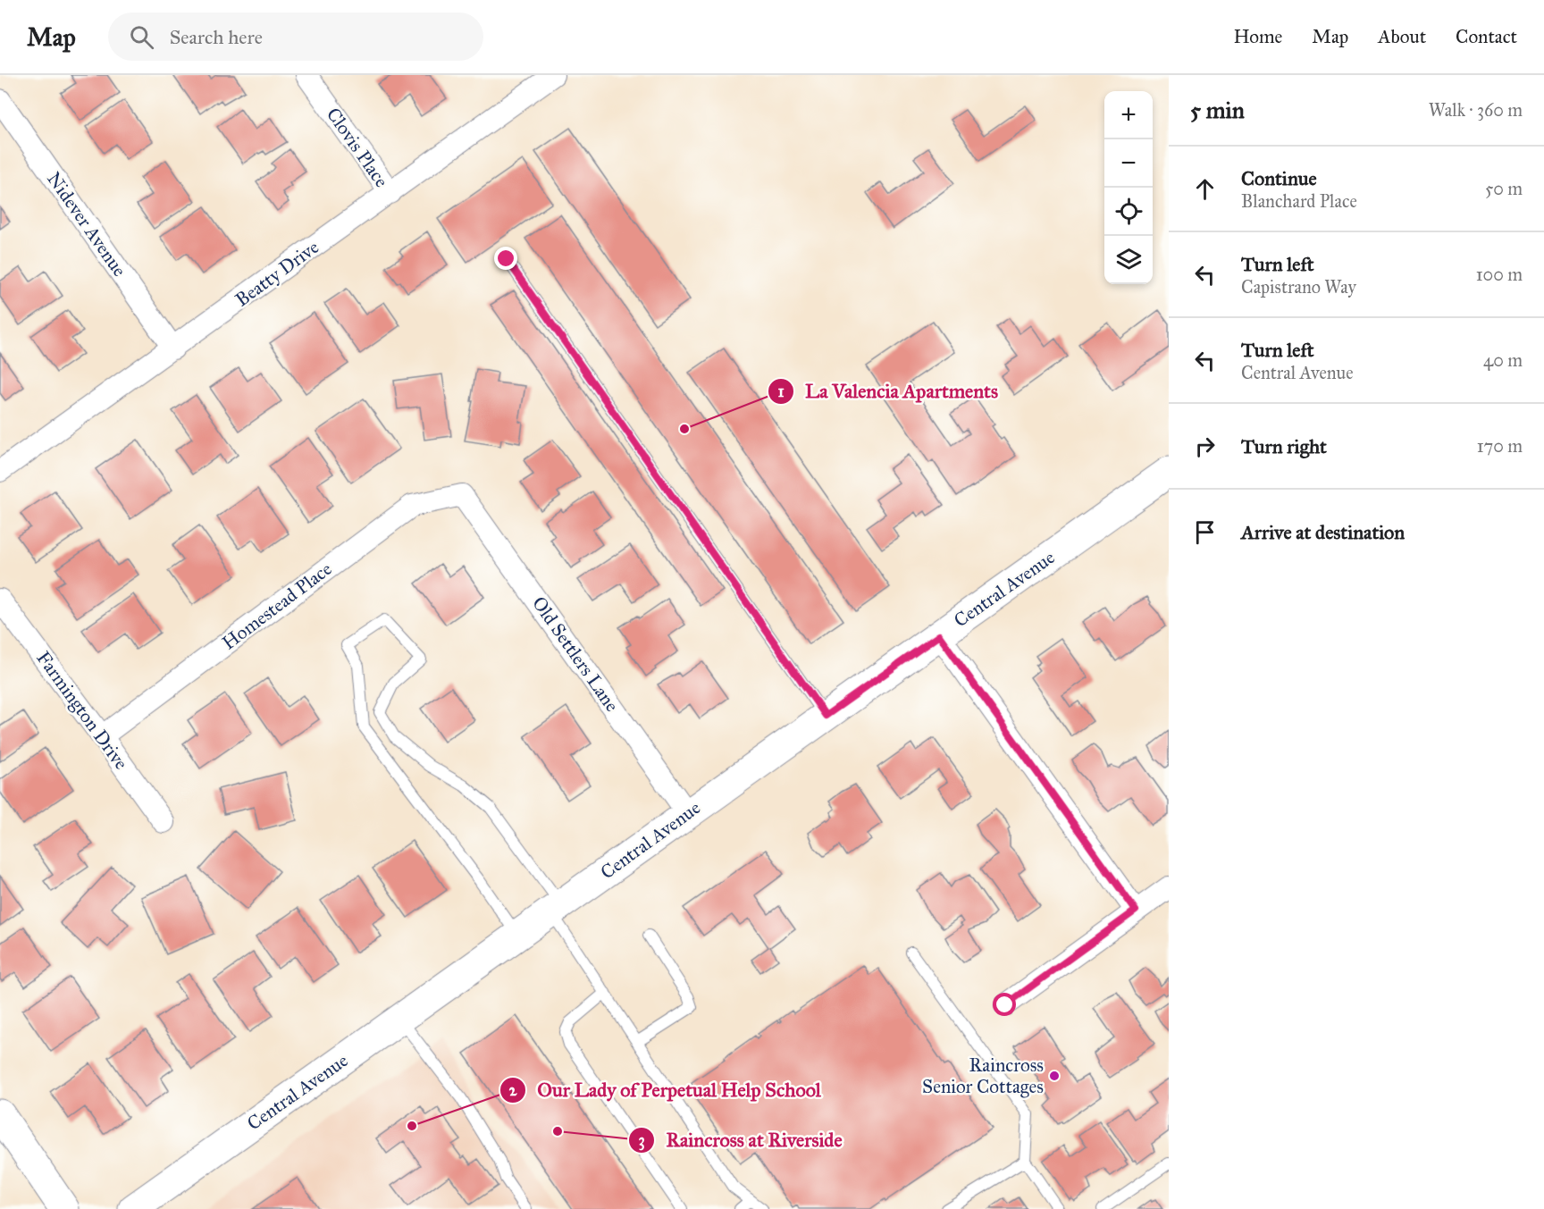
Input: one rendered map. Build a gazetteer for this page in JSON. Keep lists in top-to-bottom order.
{
  "streets": {
    "main road": ["Central Avenue"],
    "street": [
      "Clovis Place",
      "Nidever Avenue",
      "Beatty Drive",
      "Homestead Place",
      "Old Settlers Lane",
      "Farmington Drive"
    ]
  },
  "crossings": [
    ["Clovis Place", "Beatty Drive"],
    ["Nidever Avenue", "Beatty Drive"],
    ["Central Avenue", "Old Settlers Lane"],
    ["Homestead Place", "Old Settlers Lane"],
    ["Homestead Place", "Farmington Drive"]
  ],
  "places": [
    "La Valencia Apartments",
    "Raincross Senior Cottages",
    "Our Lady of Perpetual Help School",
    "Raincross at Riverside"
  ],
  "page": {
    "header": "Map",
    "search": "Search here",
    "nav": [
      "Home",
      "Map",
      "About",
      "Contact"
    ],
    "heading": ["5 min", "Walk · 360 m"],
    "map_buttons": ["+", "−"],
    "list": [
      ["Continue", "Blanchard Place", "50 m"],
      ["Turn left", "Capistrano Way", "100 m"],
      ["Turn left", "Central Avenue", "40 m"],
      ["Turn right", "170 m"],
      "Arrive at destination"
    ]
  }
}
